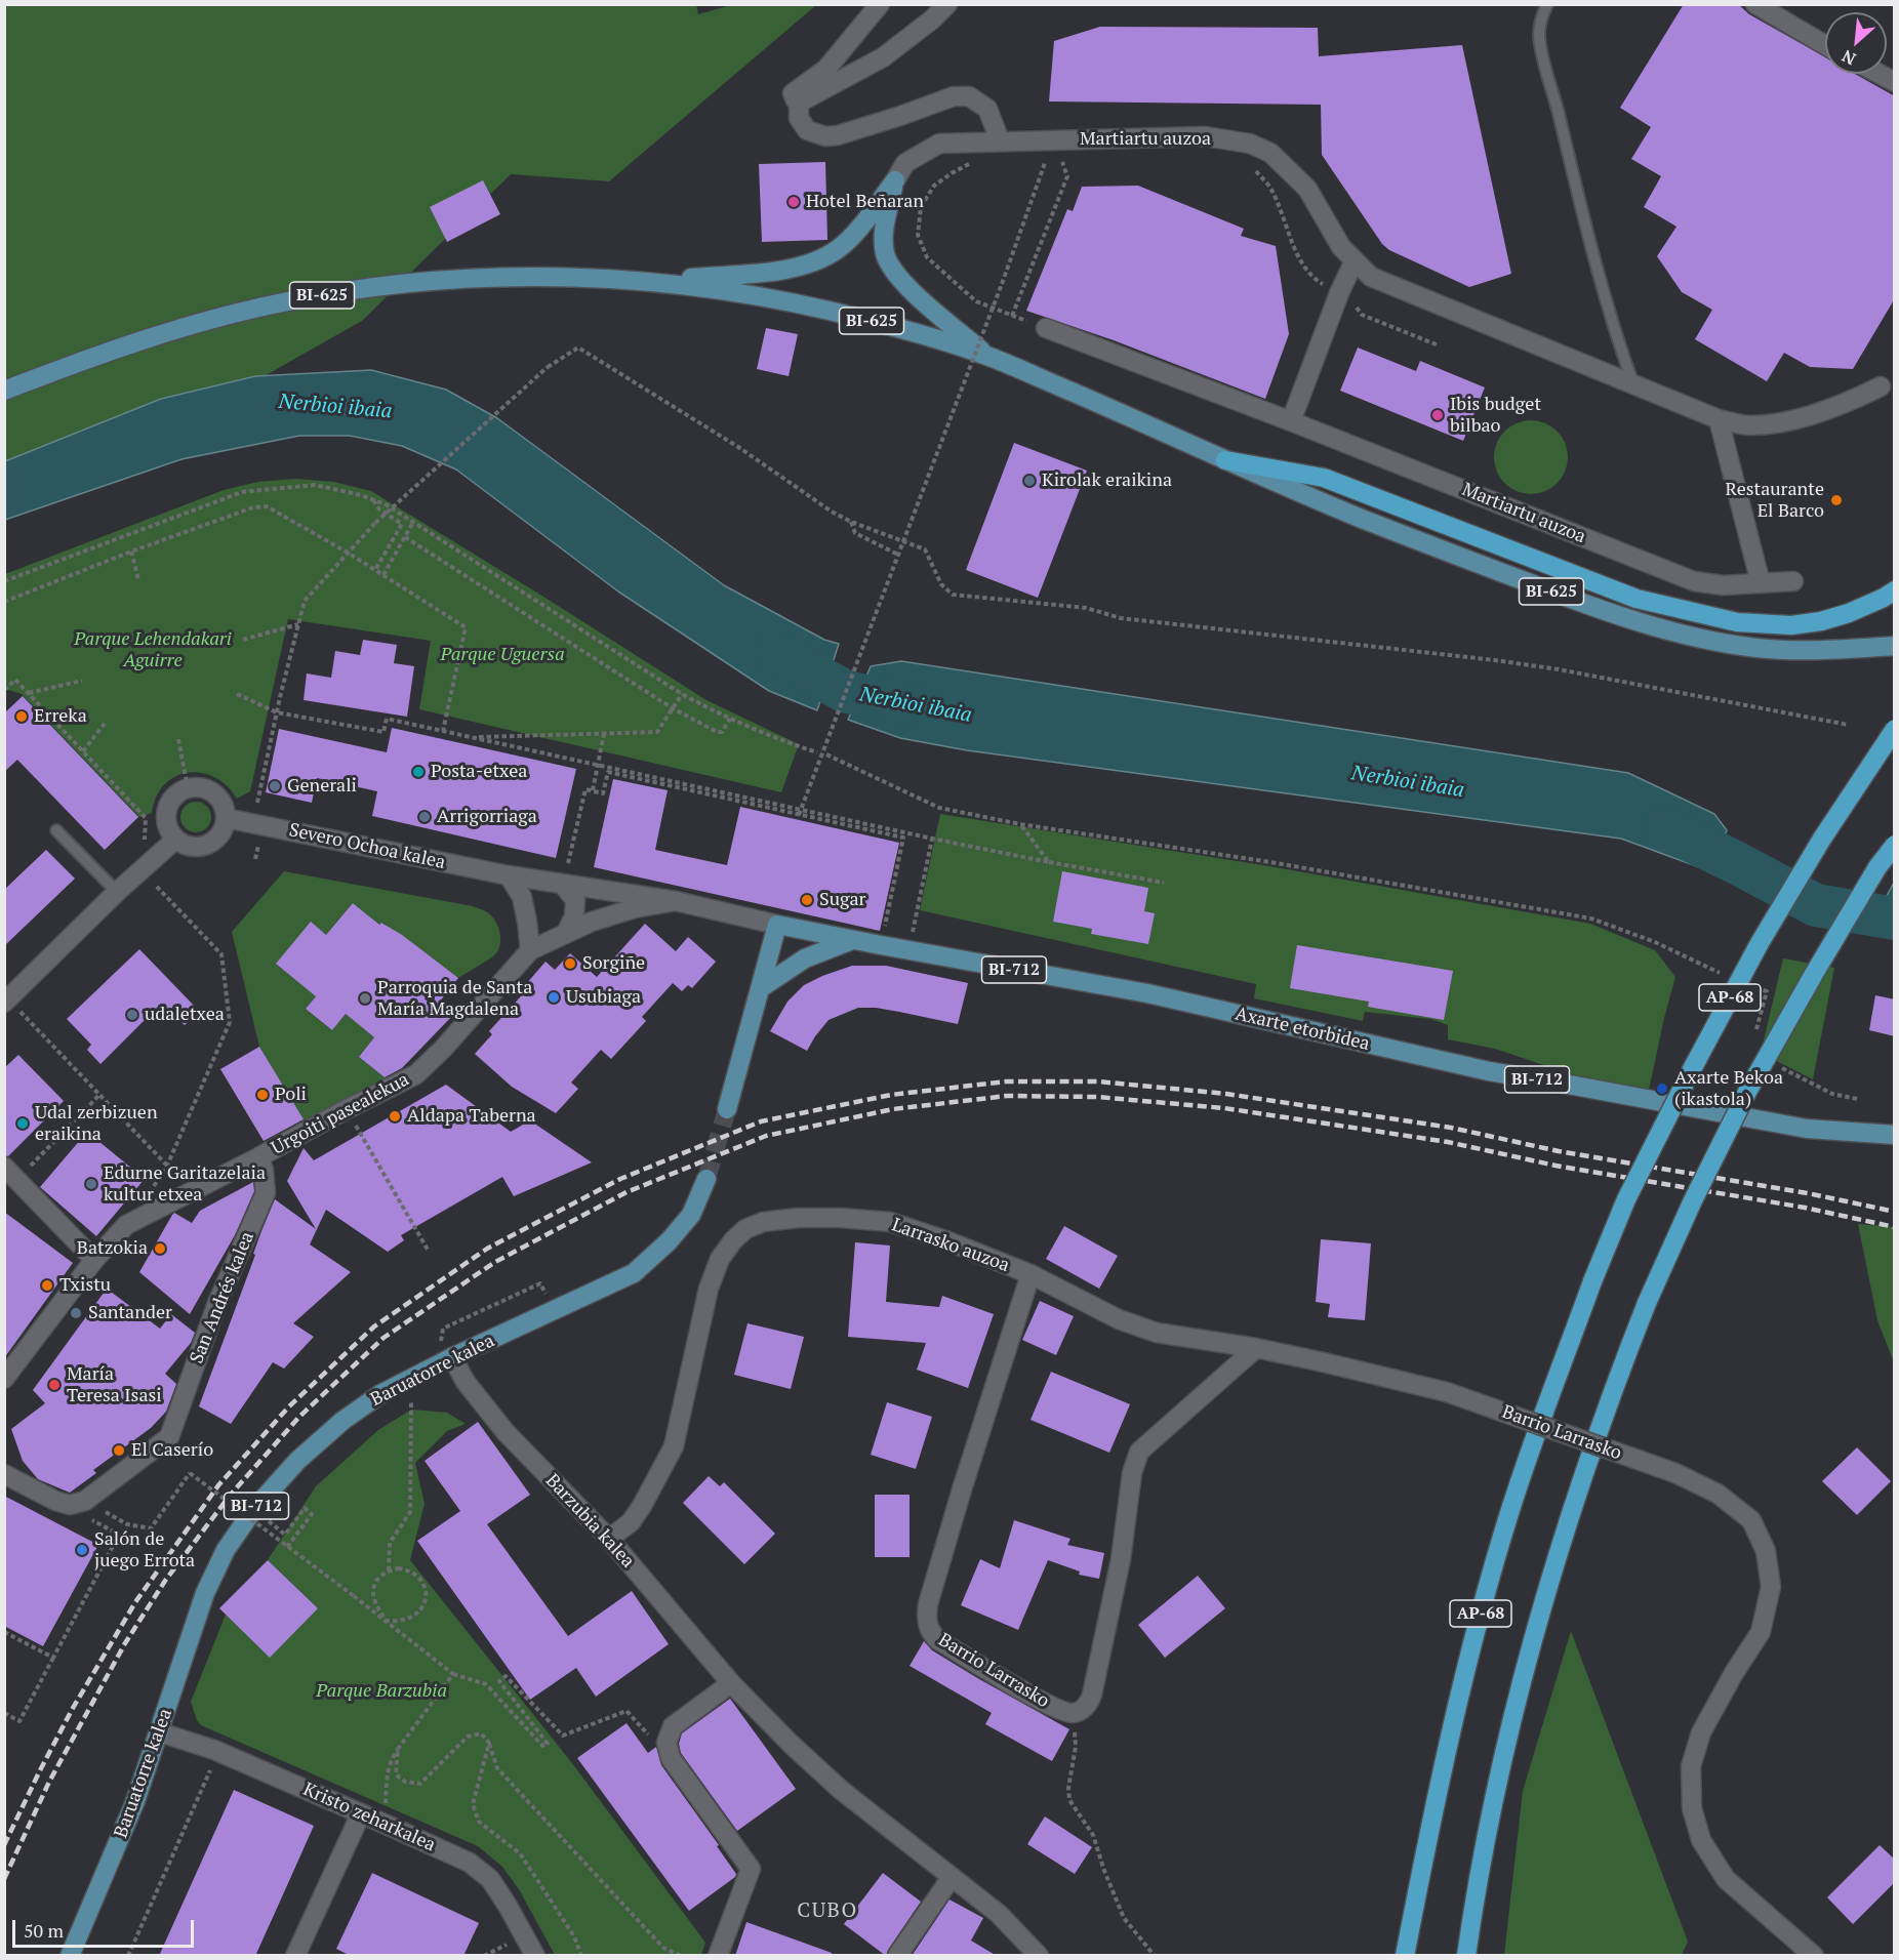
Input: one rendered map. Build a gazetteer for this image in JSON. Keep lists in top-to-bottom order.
{
  "streets": {
    "highway": ["AP-68"],
    "main road": [
      "BI-625",
      "BI-712",
      "Axarte etorbidea",
      "Baruatorre kalea"
    ],
    "street": [
      "Martiartu auzoa",
      "Severo Ochoa kalea",
      "Urgoiti pasealekua",
      "Larrasko auzoa",
      "San Andrés kalea",
      "Barrio Larrasko",
      "Barzubia kalea",
      "Kristo zeharkalea"
    ]
  },
  "crossings": [
    ["Severo Ochoa kalea", "Axarte etorbidea"],
    ["Urgoiti pasealekua", "San Andrés kalea"],
    ["Larrasko auzoa", "Barrio Larrasko"],
    ["Larrasko auzoa", "Barzubia kalea"],
    ["Baruatorre kalea", "Barzubia kalea"],
    ["Baruatorre kalea", "Kristo zeharkalea"]
  ],
  "districts": ["CUBO"],
  "water": ["Nerbioi ibaia"],
  "parks": ["Parque Lehendakari Aguirre", "Parque Uguersa", "Parque Barzubia"],
  "places": [
    "Hotel Beñaran",
    "Ibis budget bilbao",
    "Kirolak eraikina",
    "Restaurante El Barco",
    "Erreka",
    "Posta-etxea",
    "Generali",
    "Arrigorriaga",
    "Sugar",
    "Sorgiñe",
    "Usubiaga",
    "Parroquia de Santa María Magdalena",
    "udaletxea",
    "Axarte Bekoa (ikastola)",
    "Poli",
    "Aldapa Taberna",
    "Udal zerbizuen eraikina",
    "Edurne Garitazelaia kultur etxea",
    "Batzokia",
    "Txistu",
    "Santander",
    "María Teresa Isasi",
    "El Caserío",
    "Salón de juego Errota"
  ],
  "scale_bar": "50 m",
  "north": "bottom left"
}
